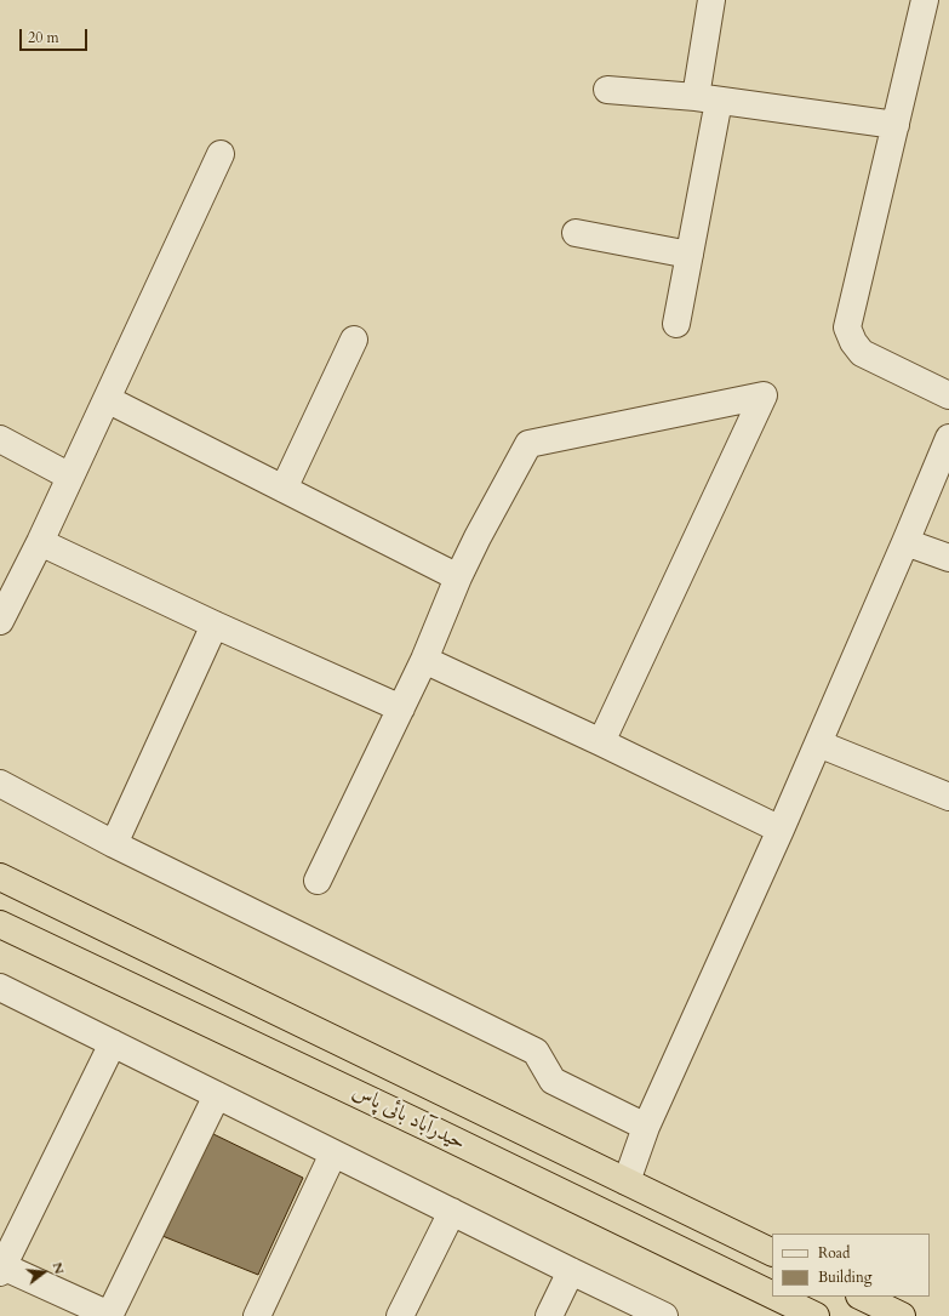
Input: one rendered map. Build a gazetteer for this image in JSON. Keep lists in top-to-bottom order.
{
  "streets": {
    "highway": ["حیدرآباد بائی پاس"]
  },
  "legend": ["Road", "Building"],
  "scale_bar": "20 m",
  "north": "right"
}
